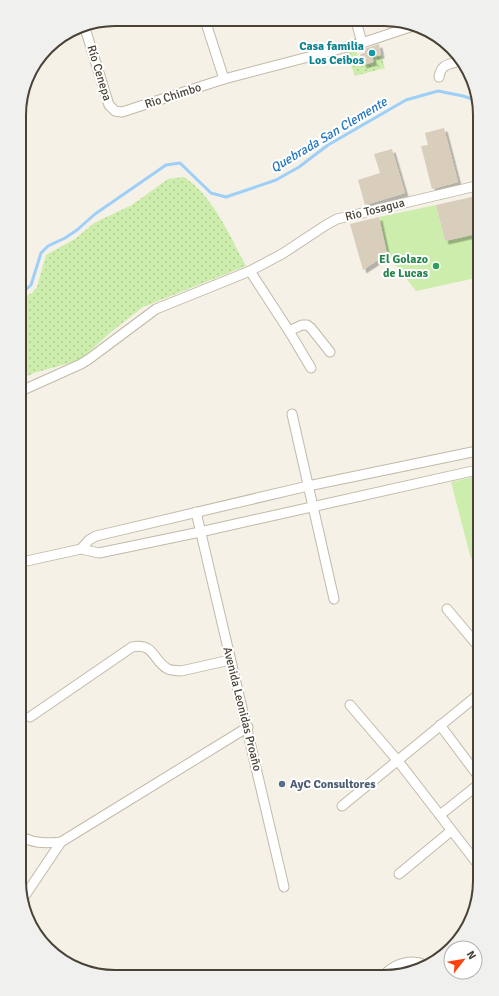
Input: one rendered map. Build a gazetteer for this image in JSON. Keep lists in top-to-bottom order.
{
  "streets": {
    "street": [
      "Río Cenepa",
      "Rio Chimbo",
      "Rio Tosagua",
      "Avenida Leonidas Proaño"
    ]
  },
  "crossings": [
    ["Río Cenepa", "Rio Chimbo"]
  ],
  "water": ["Quebrada San Clemente"],
  "places": ["Casa familia Los Ceibos", "El Golazo de Lucas", "AyC Consultores"],
  "north": "top right"
}
